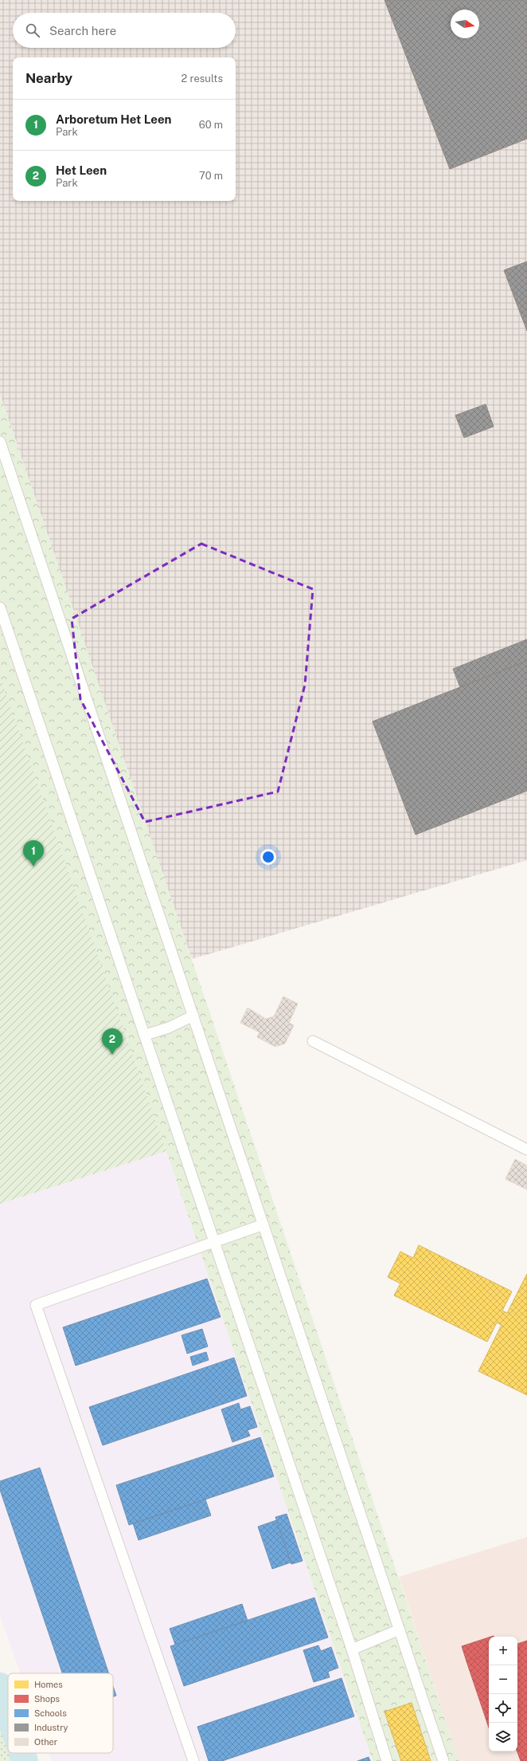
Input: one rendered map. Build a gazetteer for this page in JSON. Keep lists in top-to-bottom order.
{
  "legend": [
    "Homes",
    "Shops",
    "Schools",
    "Industry",
    "Other"
  ],
  "north": "right",
  "page": {
    "search": "Search here",
    "heading": ["Nearby", "2 results"],
    "list": [
      {
        "mark": "1",
        "name": "Arboretum Het Leen",
        "note": "Park",
        "value": "60 m"
      },
      {
        "mark": "2",
        "name": "Het Leen",
        "note": "Park",
        "value": "70 m"
      }
    ],
    "pins": ["1", "2"],
    "map_buttons": ["+", "−"]
  }
}
